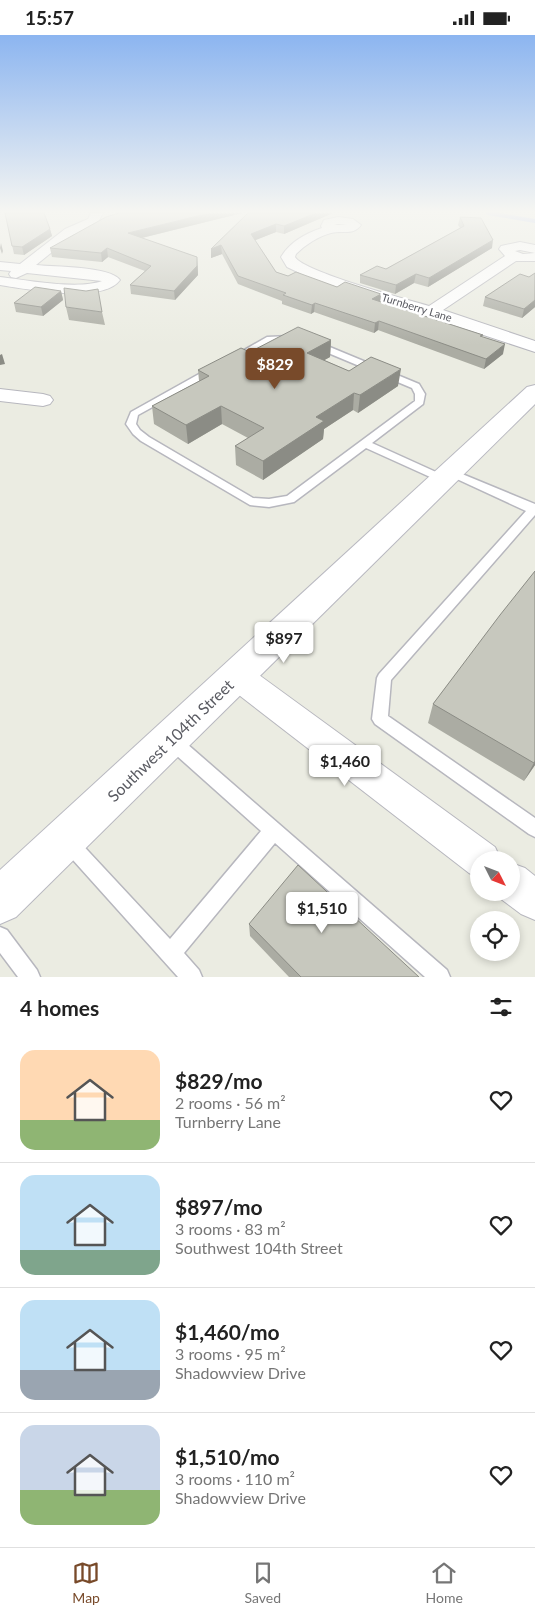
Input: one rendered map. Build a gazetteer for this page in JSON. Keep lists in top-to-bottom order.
{
  "streets": {
    "main road": ["Southwest 104th Street"],
    "street": ["Turnberry Lane"]
  },
  "north": "bottom right",
  "page": {
    "status": "15:57",
    "price": [
      "$829",
      "$897",
      "$1,460",
      "$1,510"
    ],
    "heading": "4 homes",
    "list": [
      {
        "name": "$829/mo",
        "note": "2 rooms · 56 m² · Turnberry Lane"
      },
      {
        "name": "$897/mo",
        "note": "3 rooms · 83 m² · Southwest 104th Street"
      },
      {
        "name": "$1,460/mo",
        "note": "3 rooms · 95 m² · Shadowview Drive"
      },
      {
        "name": "$1,510/mo",
        "note": "3 rooms · 110 m² · Shadowview Drive"
      }
    ],
    "tabs": ["Map", "Saved", "Home"]
  }
}
